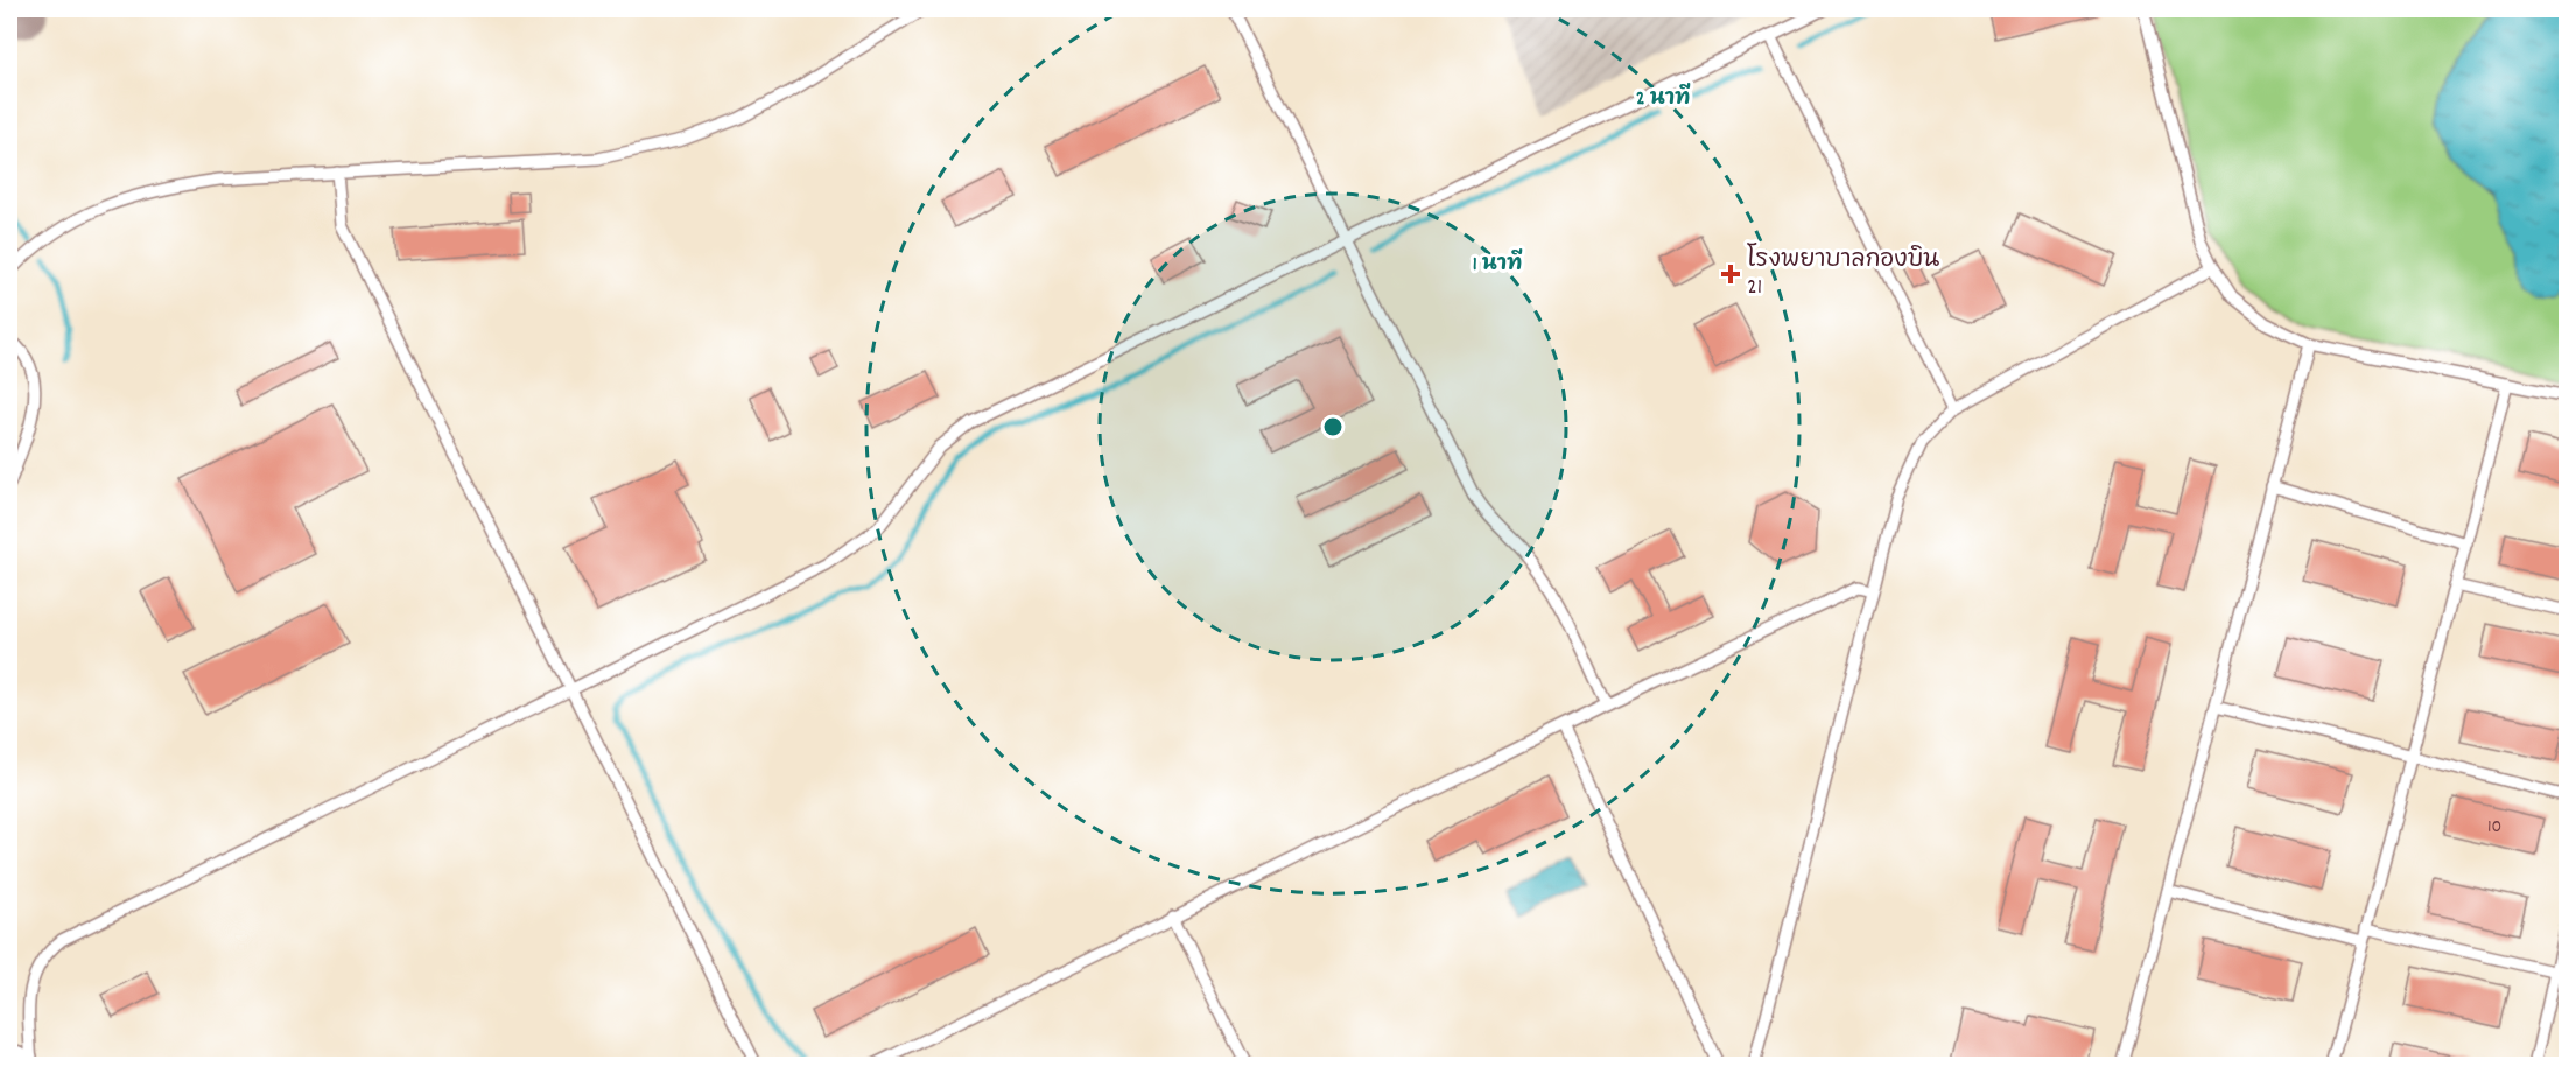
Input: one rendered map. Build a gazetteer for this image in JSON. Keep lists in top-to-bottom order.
{
  "places": {
    "health": ["โรงพยาบาลกองบิน 21"]
  },
  "house_numbers": ["10"],
  "rings": ["2 นาที", "1 นาที"]
}
